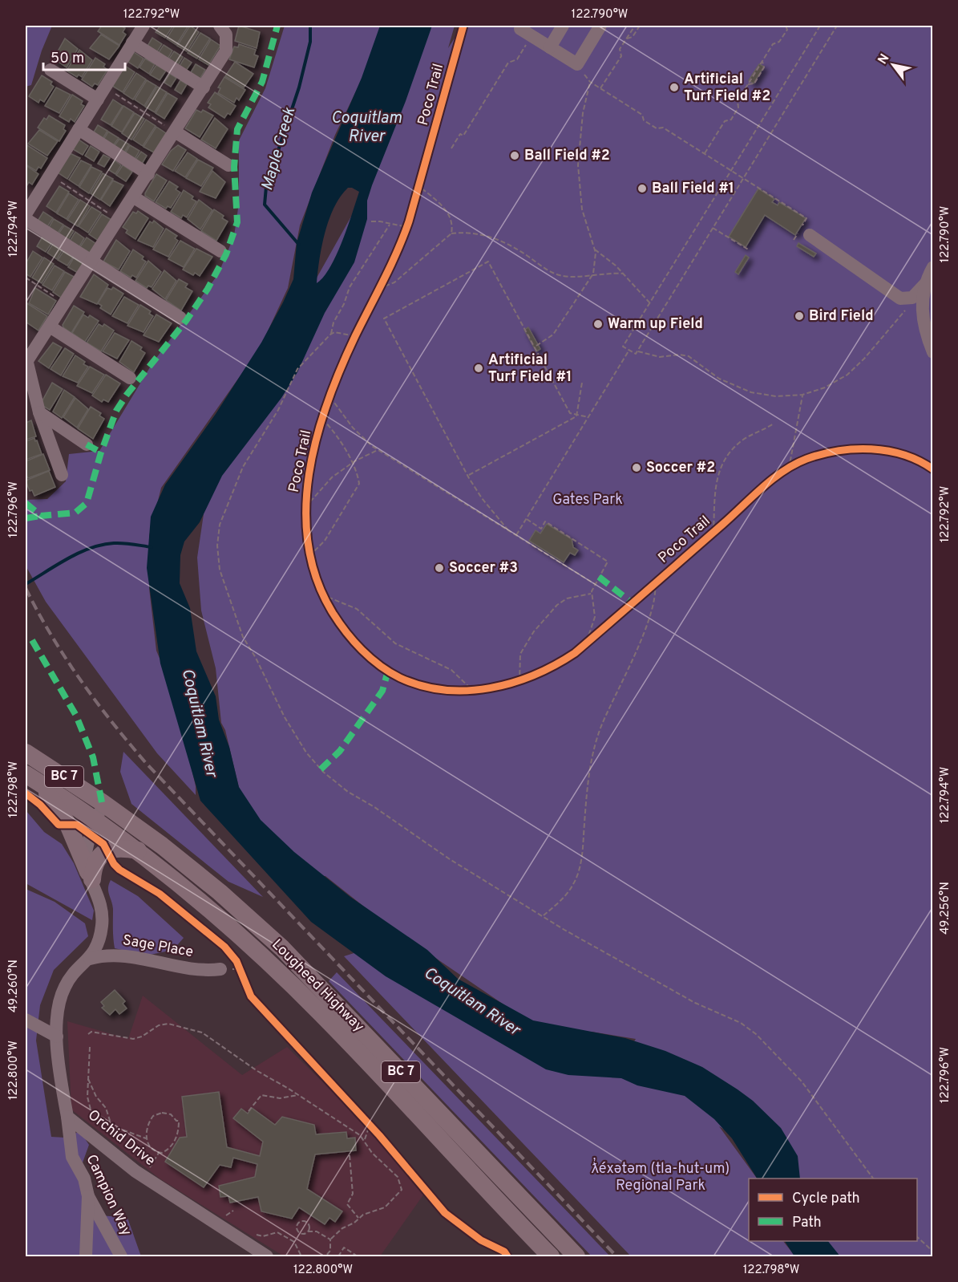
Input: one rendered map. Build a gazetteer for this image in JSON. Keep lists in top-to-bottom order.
{
  "streets": {
    "main road": ["BC 7", "Lougheed Highway"],
    "street": ["Sage Place", "Orchid Drive", "Campion Way"],
    "cycle path": ["Poco Trail"]
  },
  "crossings": [
    ["Sage Place", "Orchid Drive"],
    ["Lougheed Highway", "Orchid Drive"],
    ["Orchid Drive", "Campion Way"]
  ],
  "water": ["Coquitlam River", "Maple Creek"],
  "parks": ["Gates Park", "ƛ̓éxətəm (tla-hut-um) Regional Park"],
  "places": [
    "Artificial Turf Field #2",
    "Ball Field #2",
    "Ball Field #1",
    "Bird Field",
    "Warm up Field",
    "Artificial Turf Field #1",
    "Soccer #2",
    "Soccer #3"
  ],
  "legend": ["Cycle path", "Path"],
  "scale_bar": "50 m",
  "north": "top left",
  "coordinates": [
    "122.792°W",
    "122.790°W",
    "122.794°W",
    "122.796°W",
    "122.798°W",
    "49.256°N",
    "49.260°N",
    "122.800°W"
  ]
}
